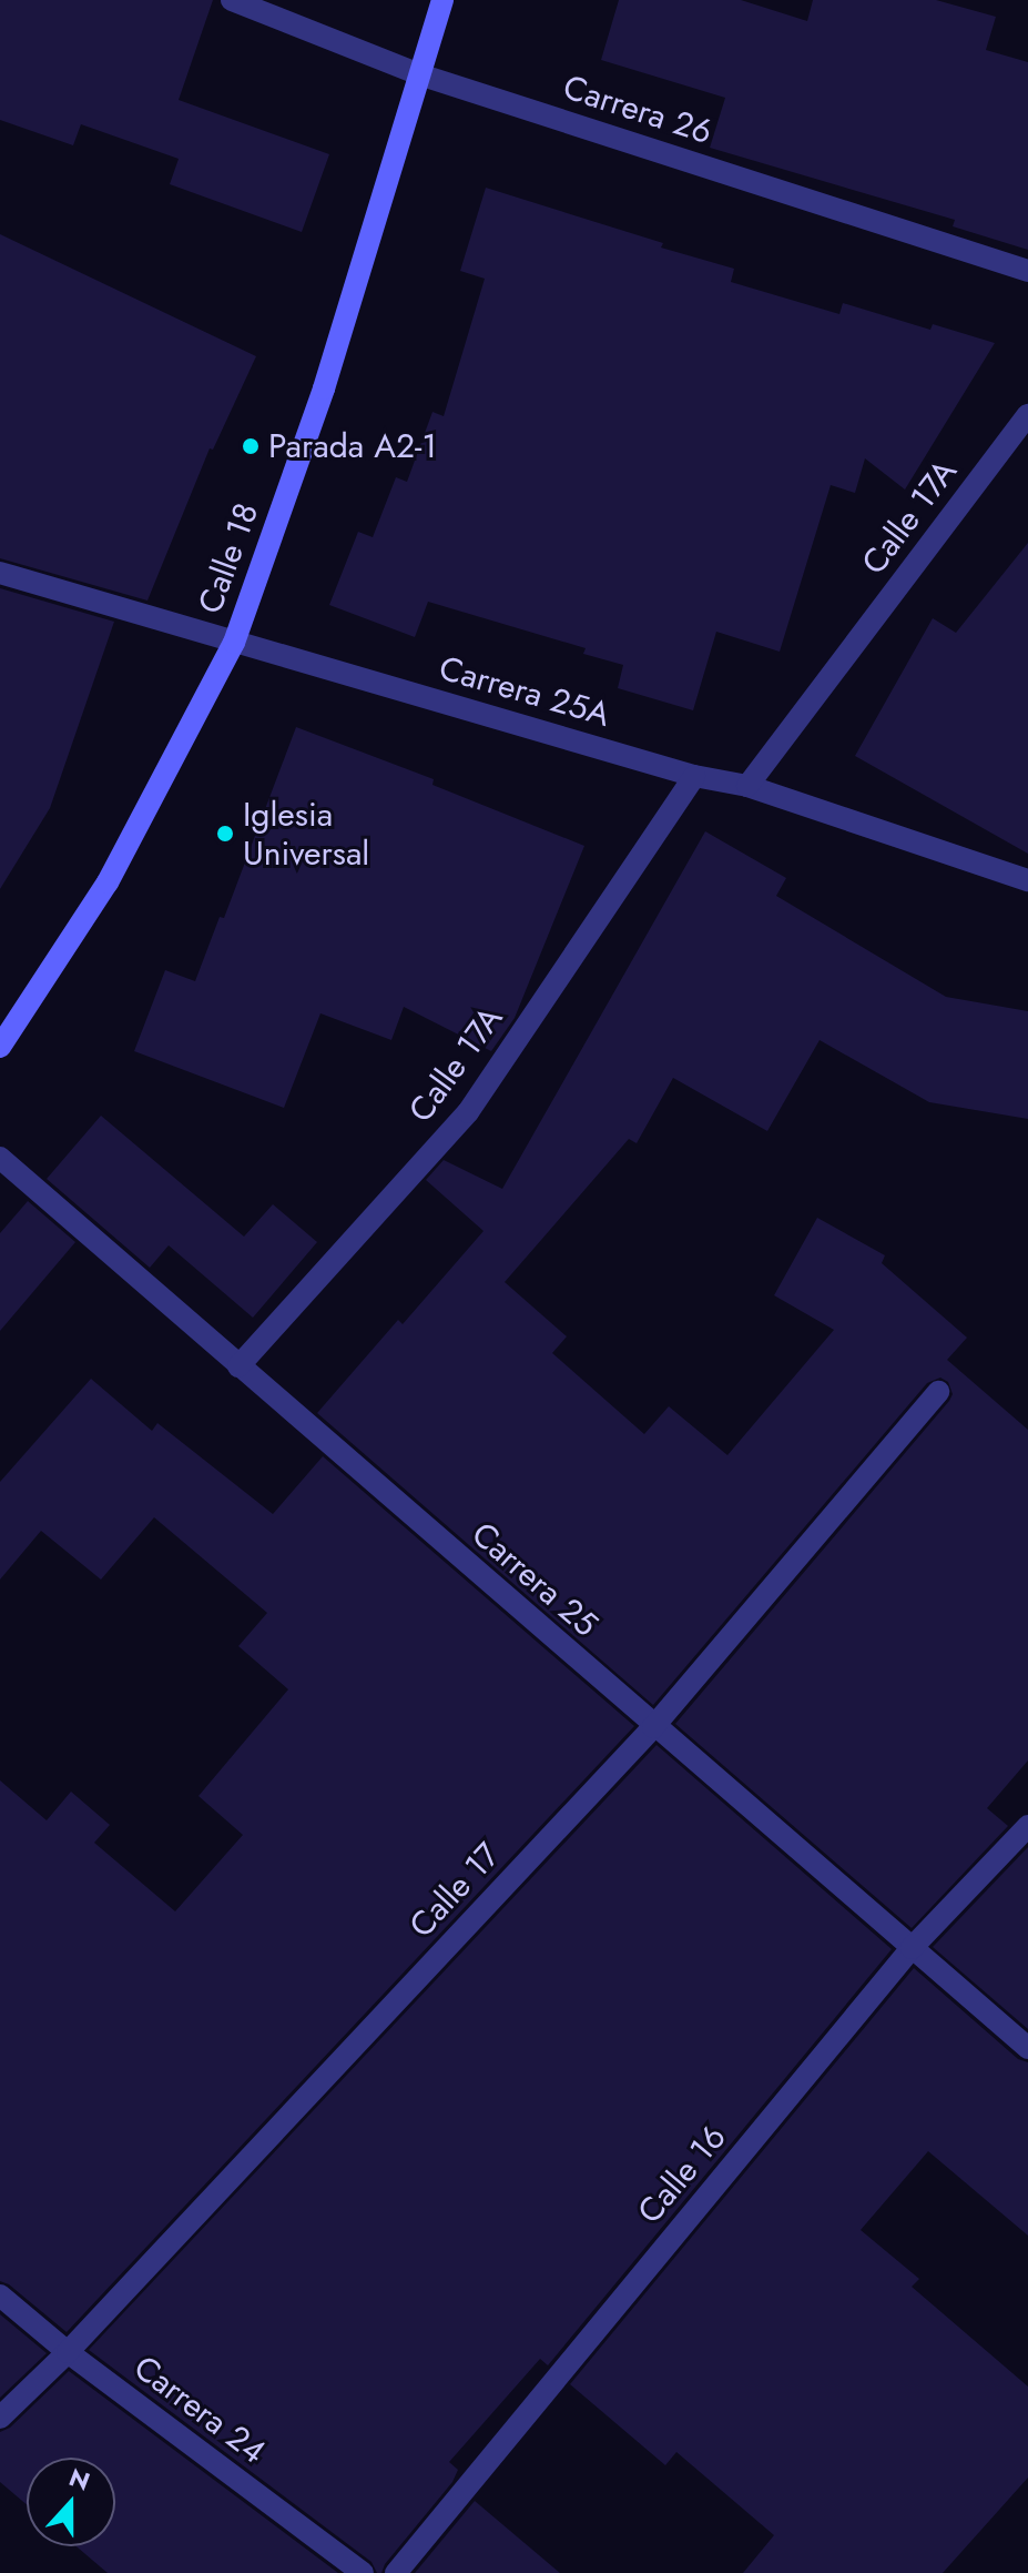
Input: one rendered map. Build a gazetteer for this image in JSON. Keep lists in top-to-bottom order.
{
  "streets": {
    "main road": ["Calle 18"],
    "street": [
      "Carrera 26",
      "Calle 17A",
      "Carrera 25A",
      "Carrera 25",
      "Calle 17",
      "Calle 16",
      "Carrera 24"
    ]
  },
  "crossings": [
    ["Carrera 26", "Calle 18"],
    ["Calle 17A", "Carrera 25A"],
    ["Calle 17A", "Carrera 25"],
    ["Calle 18", "Carrera 25A"],
    ["Carrera 25", "Calle 17"],
    ["Carrera 25", "Calle 16"],
    ["Calle 17", "Carrera 24"]
  ],
  "places": ["Parada A2-1", "Iglesia Universal"],
  "north": "top"
}
